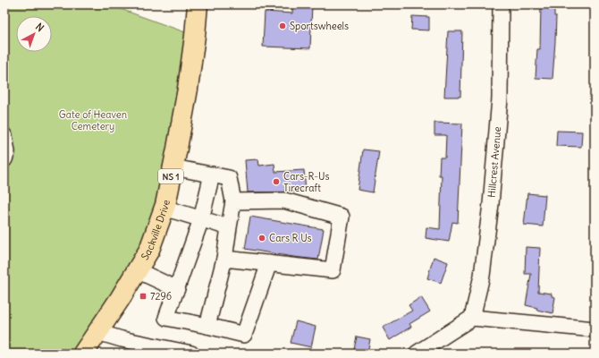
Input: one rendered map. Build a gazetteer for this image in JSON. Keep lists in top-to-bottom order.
{
  "streets": {
    "main road": ["NS 1", "Sackville Drive"],
    "street": ["Hillcrest Avenue"]
  },
  "parks": ["Gate of Heaven Cemetery"],
  "places": {
    "other": ["Sportswheels", "Cars-R-Us Tirecraft", "Cars R Us"],
    "transit": ["7296"]
  },
  "north": "top right"
}
